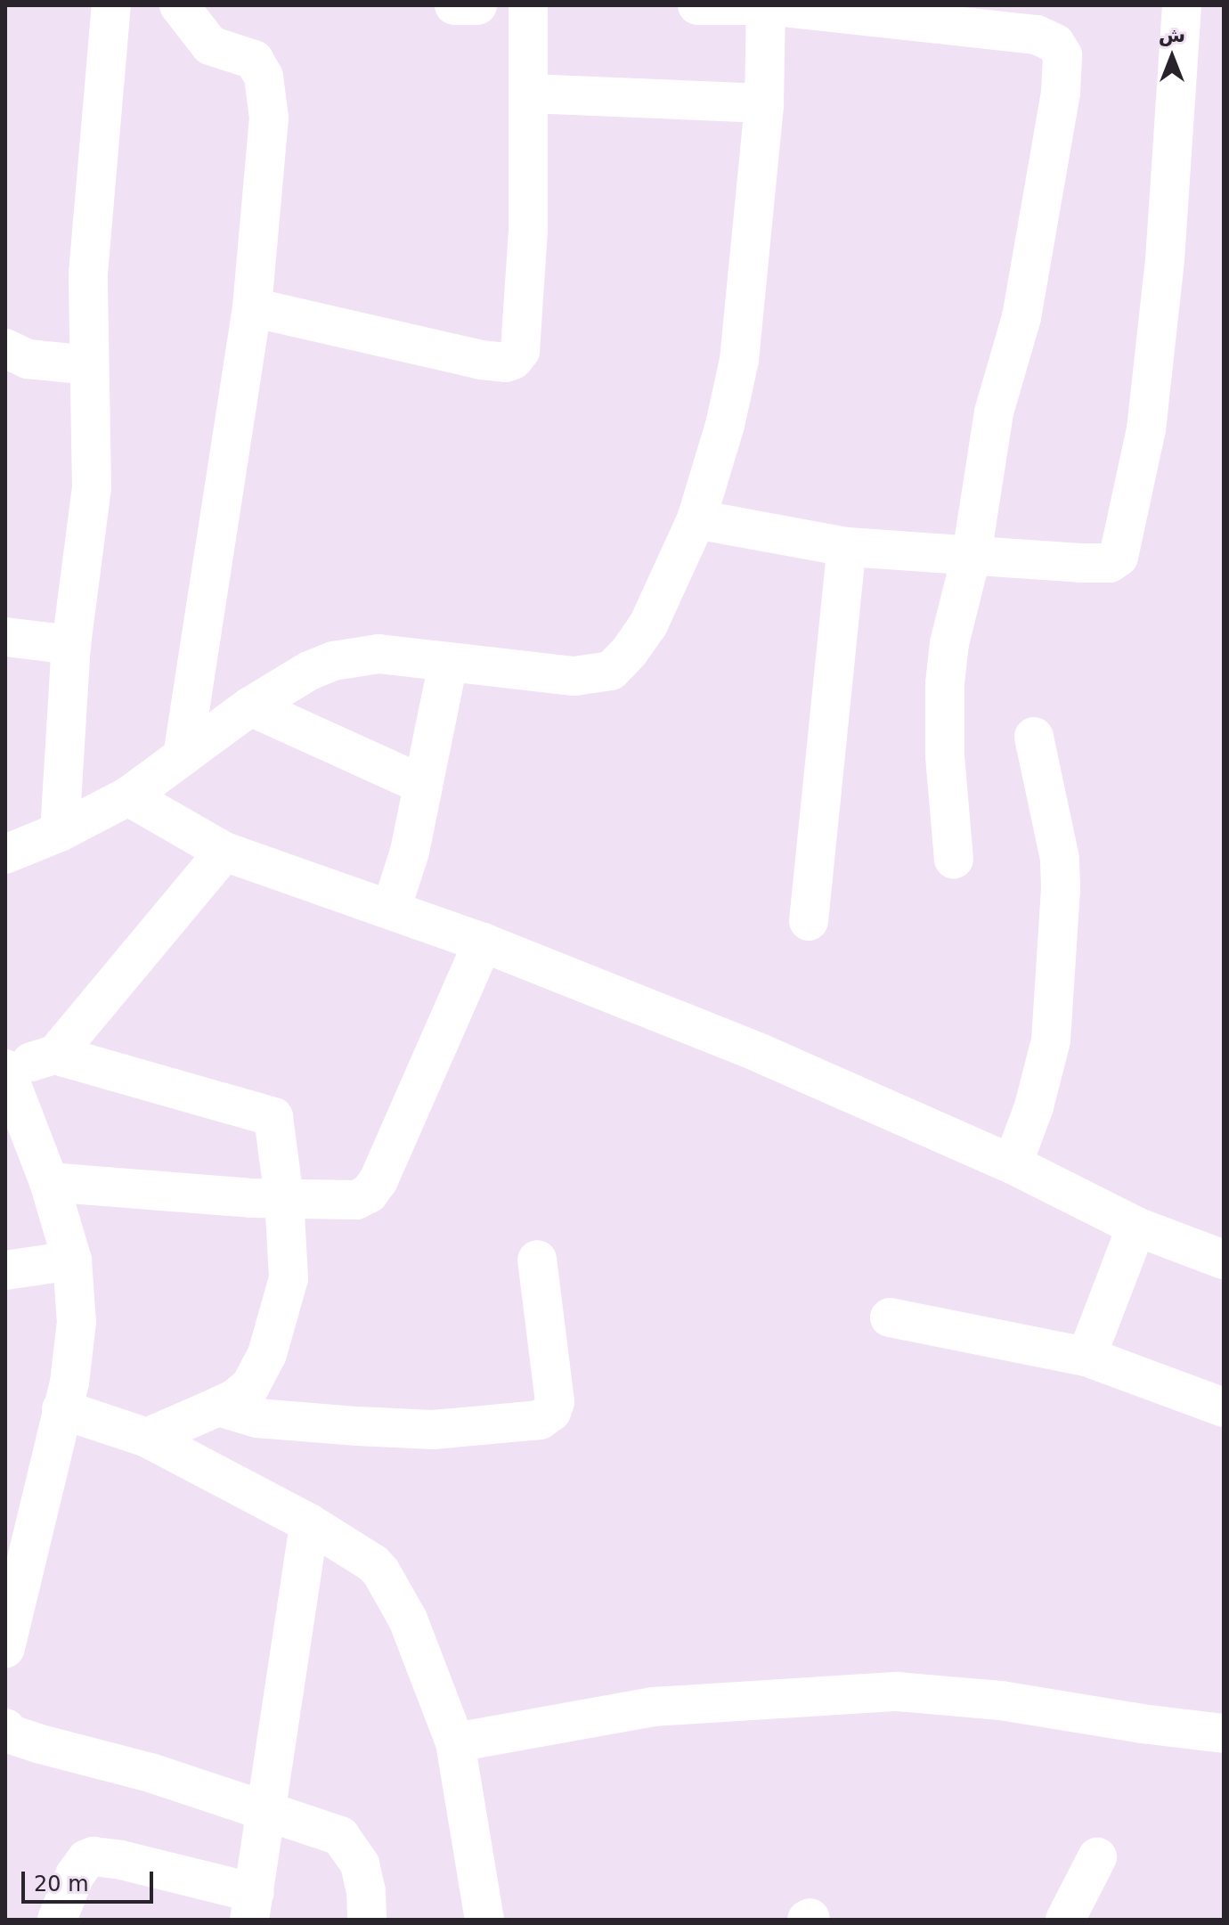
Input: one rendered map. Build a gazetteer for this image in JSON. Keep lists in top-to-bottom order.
{
  "scale_bar": "20 m",
  "north": "top"
}
